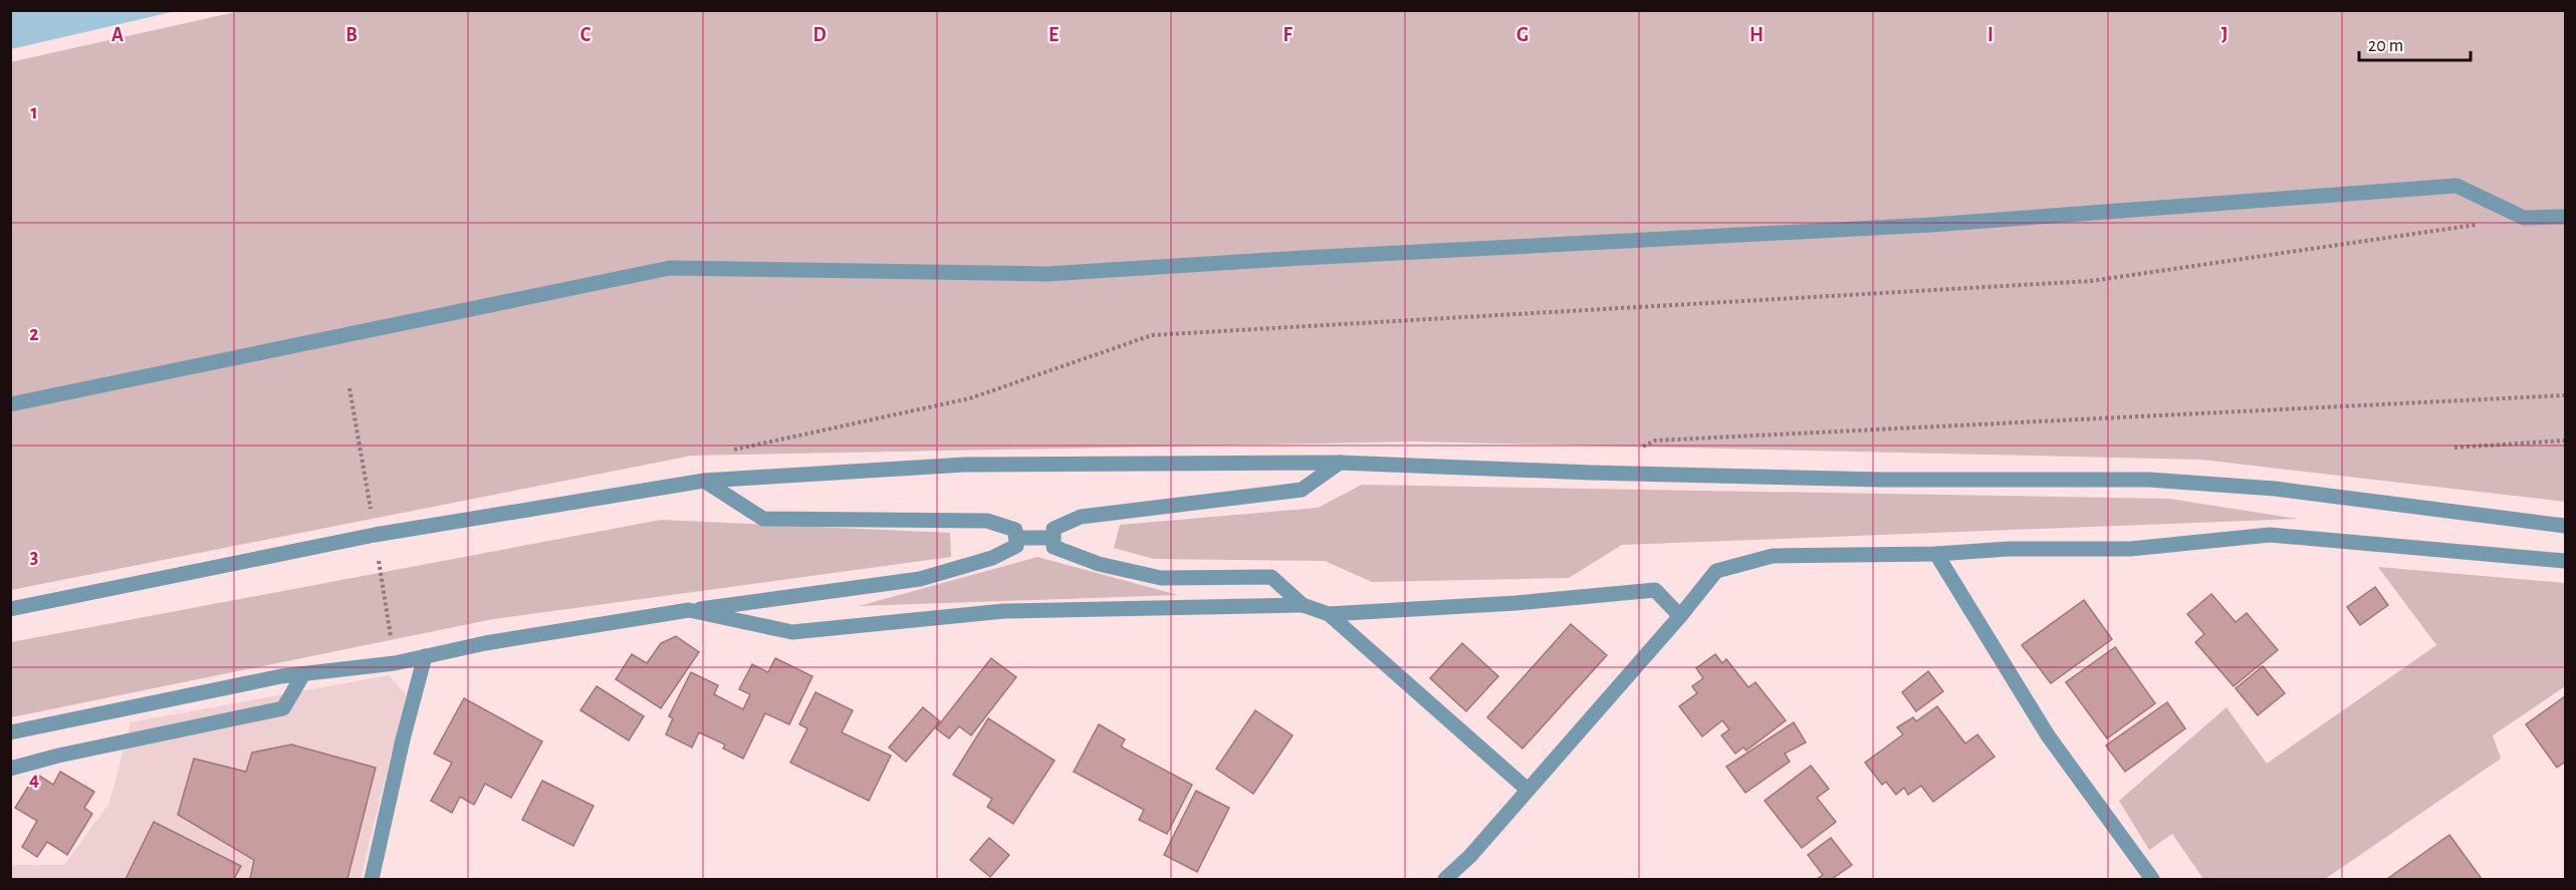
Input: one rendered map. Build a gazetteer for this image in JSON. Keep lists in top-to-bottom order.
{
  "scale_bar": "20 m",
  "grid": {
    "columns": [
      "A",
      "B",
      "C",
      "D",
      "E",
      "F",
      "G",
      "H",
      "I",
      "J"
    ],
    "rows": [
      "1",
      "2",
      "3",
      "4"
    ]
  }
}
